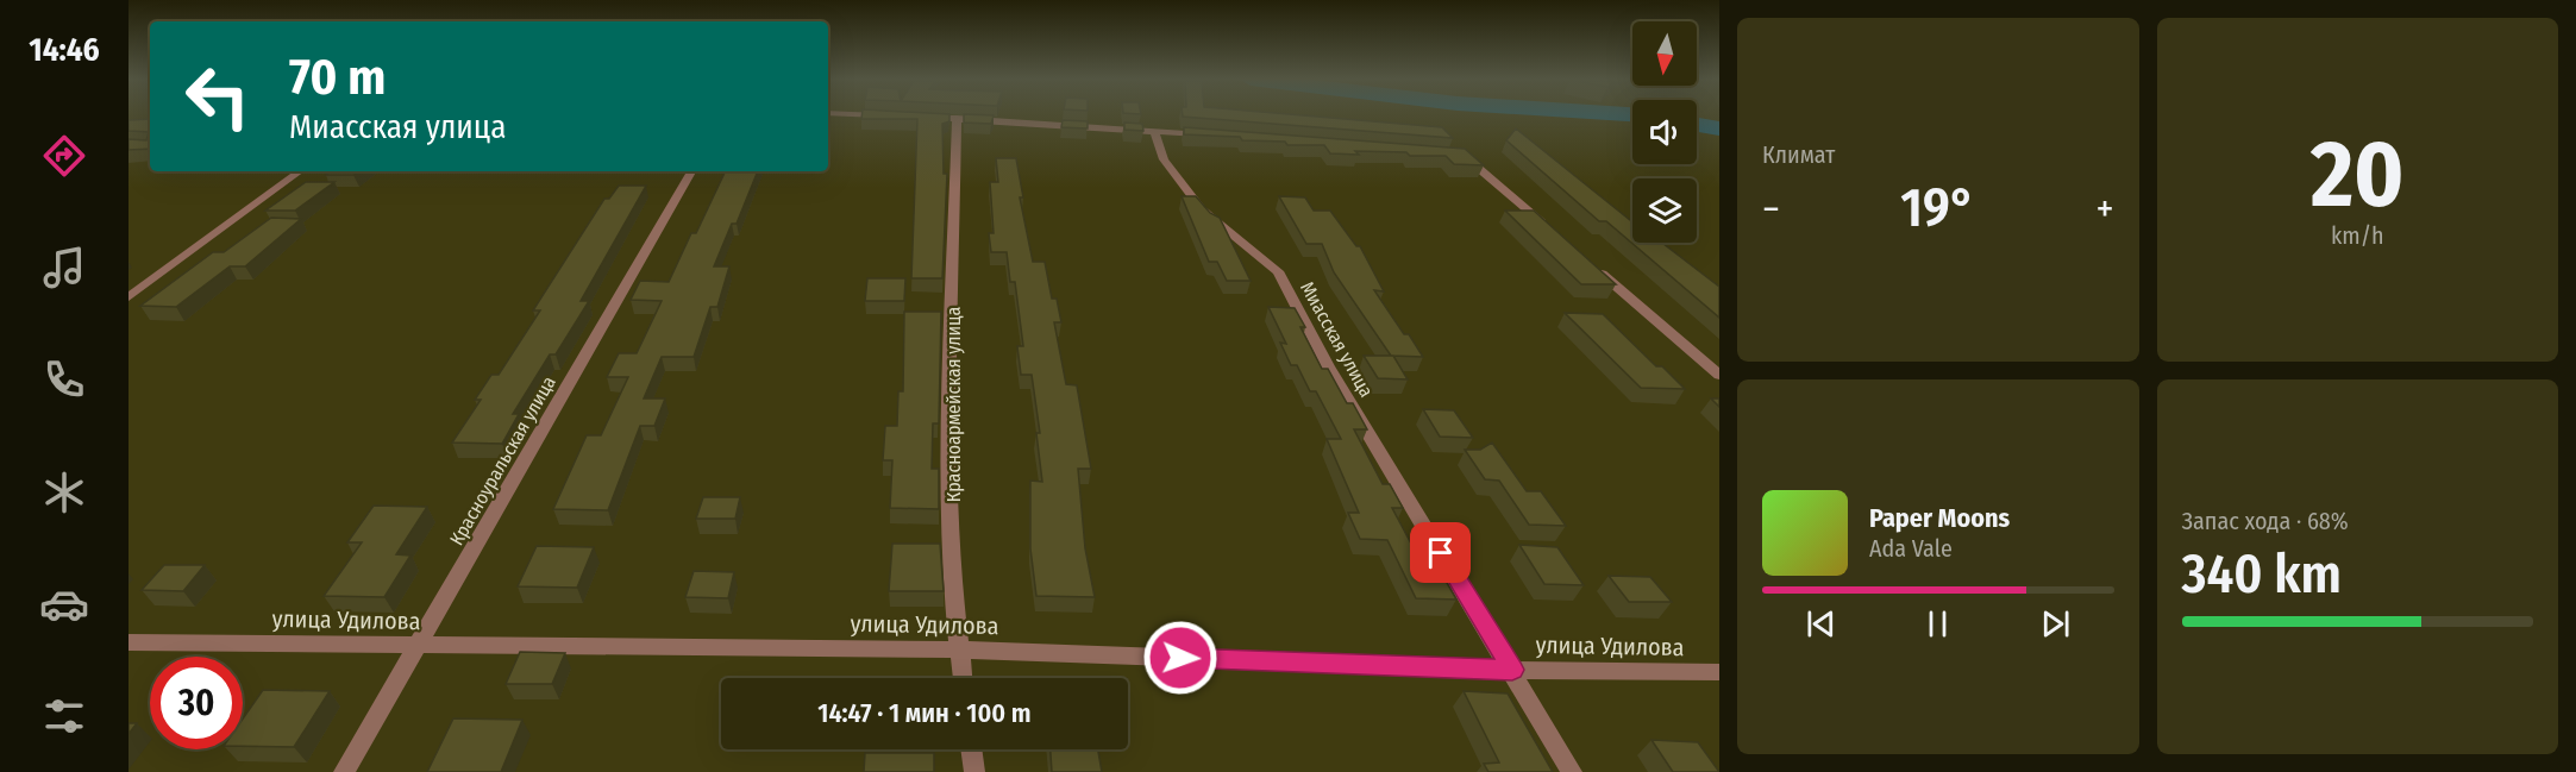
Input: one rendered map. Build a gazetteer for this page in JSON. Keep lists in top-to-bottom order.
{
  "streets": {
    "street": [
      "Миасская улица",
      "Красноармейская улица",
      "Красноуральская улица",
      "улица Удилова"
    ]
  },
  "crossings": [
    ["Миасская улица", "улица Удилова"],
    ["Красноармейская улица", "улица Удилова"],
    ["Красноуральская улица", "улица Удилова"]
  ],
  "north": "bottom",
  "page": {
    "tabs": "14:46",
    "tile": [
      "Климат",
      ["20", "km/h"],
      ["Запас хода · 68%", "340 km"]
    ],
    "turn": ["70 m", "Миасская улица"],
    "heat": ["−", "19°", "+"],
    "song": ["Paper Moons", "Ada Vale"],
    "limit": "30",
    "trip": "14:47 · 1 мин · 100 m"
  }
}
